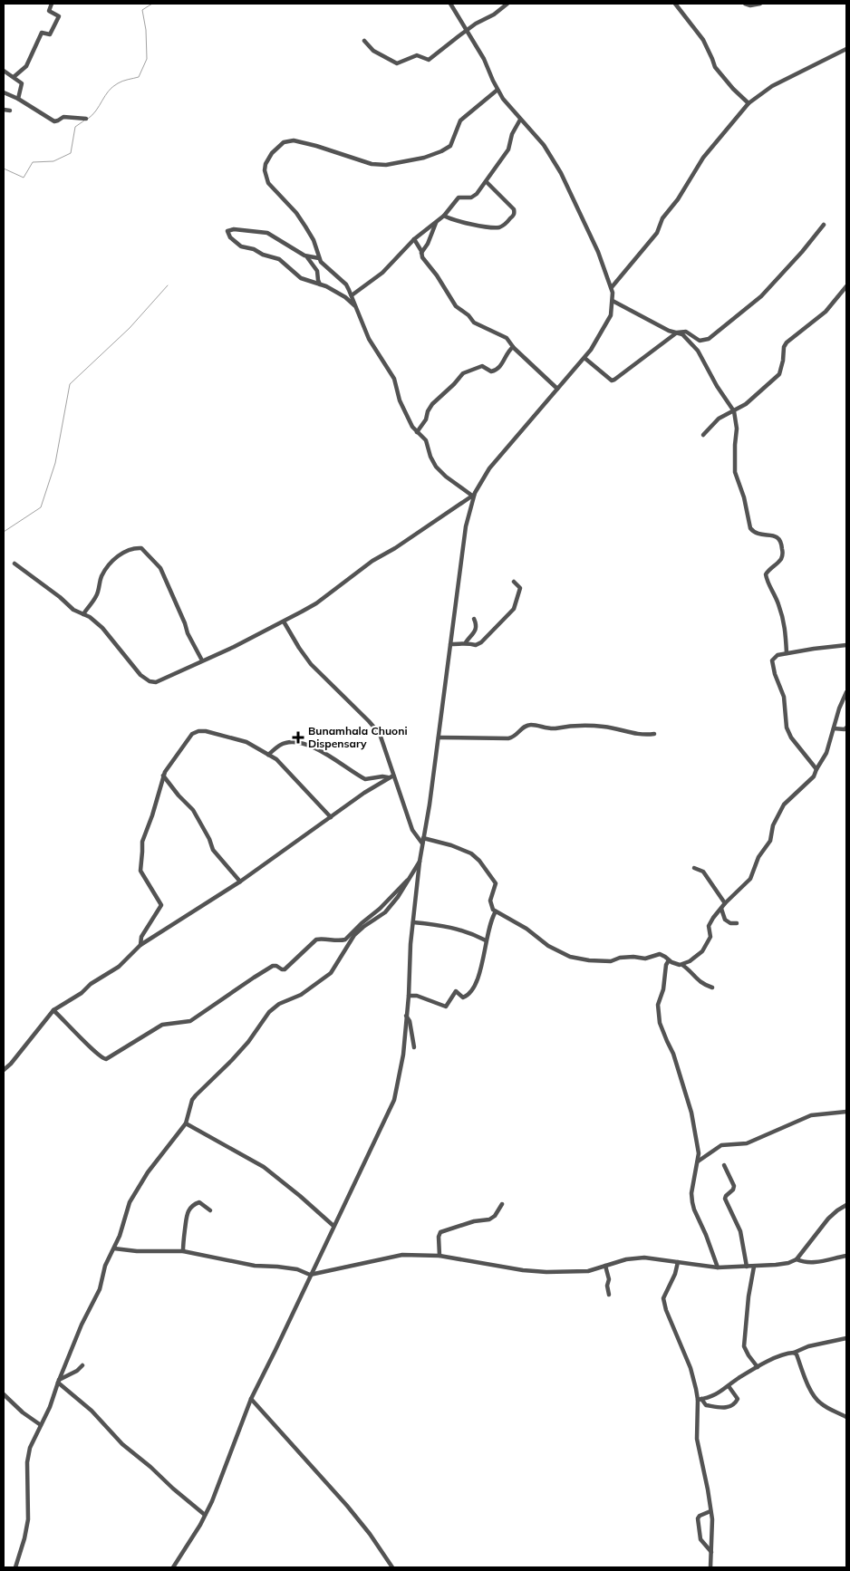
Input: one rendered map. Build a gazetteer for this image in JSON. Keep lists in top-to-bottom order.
{
  "places": {
    "health": ["Bunamhala Chuoni Dispensary"]
  }
}
